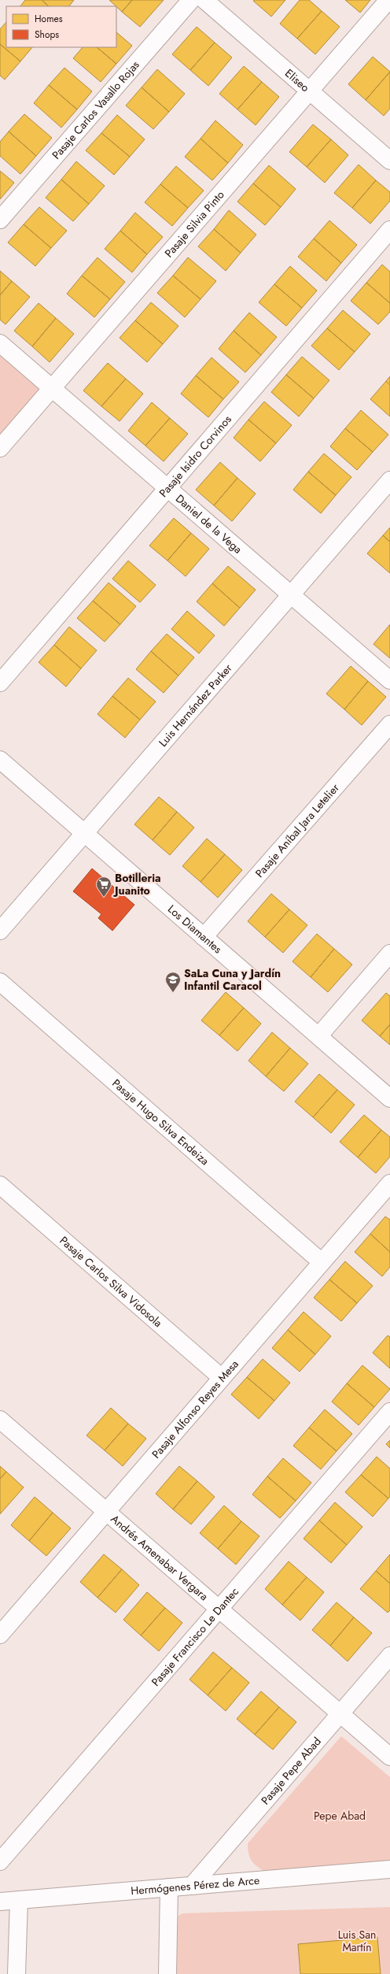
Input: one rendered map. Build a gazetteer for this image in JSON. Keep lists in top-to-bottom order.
{
  "streets": {
    "street": [
      "Eliseo",
      "Pasaje Carlos Vasallo Rojas",
      "Pasaje Silvia Pinto",
      "Pasaje Isidro Corvinos",
      "Daniel de la Vega",
      "Luis Hernández Parker",
      "Pasaje Aníbal Jara Letelier",
      "Los Diamantes",
      "Pasaje Hugo Silva Endeiza",
      "Pasaje Carlos Silva Vidosola",
      "Pasaje Alfonso Reyes Mesa",
      "Andrés Amenabar Vergara",
      "Pasaje Francisco Le Dantec",
      "Pasaje Pepe Abad",
      "Hermógenes Pérez de Arce"
    ]
  },
  "crossings": [
    ["Eliseo", "Pasaje Silvia Pinto"],
    ["Pasaje Silvia Pinto", "Daniel de la Vega"],
    ["Pasaje Isidro Corvinos", "Daniel de la Vega"],
    ["Daniel de la Vega", "Luis Hernández Parker"],
    ["Luis Hernández Parker", "Los Diamantes"],
    ["Pasaje Aníbal Jara Letelier", "Los Diamantes"],
    ["Pasaje Hugo Silva Endeiza", "Pasaje Alfonso Reyes Mesa"],
    ["Pasaje Carlos Silva Vidosola", "Pasaje Alfonso Reyes Mesa"],
    ["Pasaje Alfonso Reyes Mesa", "Andrés Amenabar Vergara"],
    ["Andrés Amenabar Vergara", "Pasaje Francisco Le Dantec"],
    ["Andrés Amenabar Vergara", "Pasaje Pepe Abad"],
    ["Pasaje Pepe Abad", "Hermógenes Pérez de Arce"]
  ],
  "parks": ["Pepe Abad", "Luis San Martín"],
  "places": {
    "supermarket": ["Botilleria Juanito"],
    "school or university": ["SaLa Cuna y Jardín Infantil Caracol"]
  },
  "legend": ["Homes", "Shops"]
}
